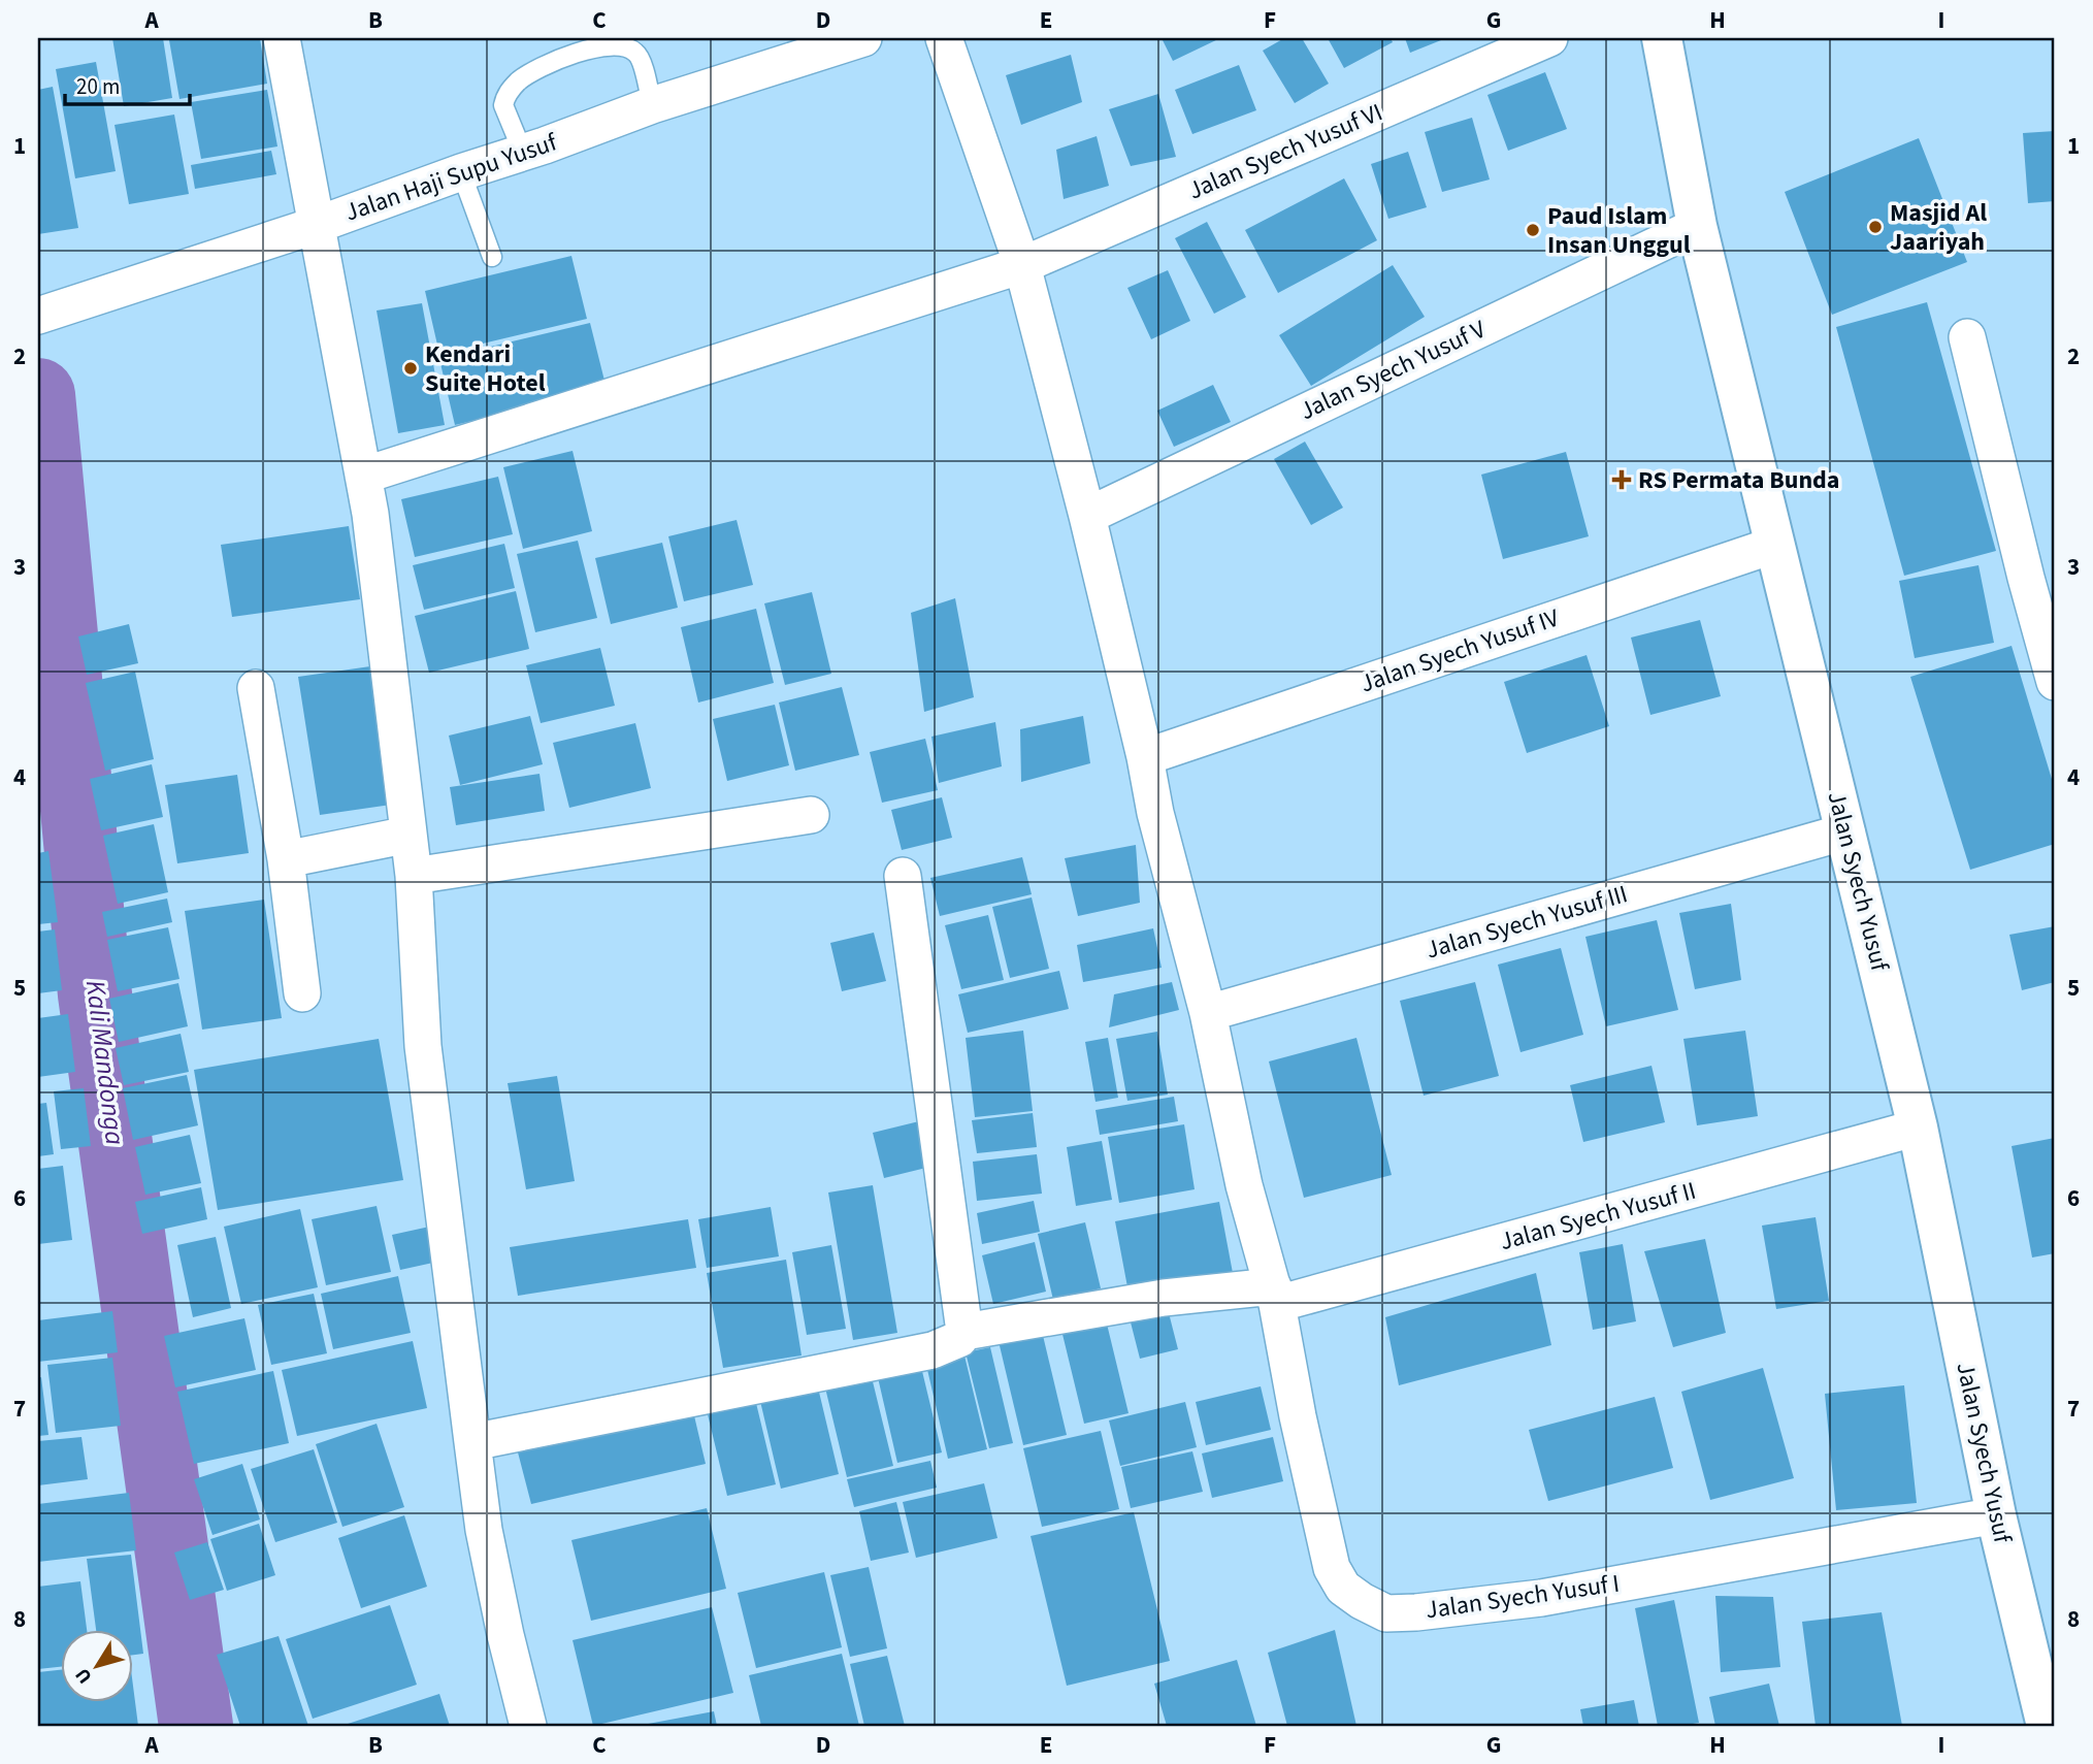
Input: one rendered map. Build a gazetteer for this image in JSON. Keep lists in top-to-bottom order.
{
  "streets": {
    "street": [
      "Jalan Syech Yusuf VI",
      "Jalan Haji Supu Yusuf",
      "Jalan Syech Yusuf V",
      "Jalan Syech Yusuf IV",
      "Jalan Syech Yusuf",
      "Jalan Syech Yusuf III",
      "Jalan Syech Yusuf II",
      "Jalan Syech Yusuf I"
    ]
  },
  "crossings": [
    ["Jalan Syech Yusuf VI", "Jalan Syech Yusuf I"],
    ["Jalan Syech Yusuf V", "Jalan Syech Yusuf"],
    ["Jalan Syech Yusuf V", "Jalan Syech Yusuf I"],
    ["Jalan Syech Yusuf IV", "Jalan Syech Yusuf"],
    ["Jalan Syech Yusuf IV", "Jalan Syech Yusuf I"],
    ["Jalan Syech Yusuf", "Jalan Syech Yusuf III"],
    ["Jalan Syech Yusuf", "Jalan Syech Yusuf II"],
    ["Jalan Syech Yusuf", "Jalan Syech Yusuf I"],
    ["Jalan Syech Yusuf III", "Jalan Syech Yusuf I"],
    ["Jalan Syech Yusuf II", "Jalan Syech Yusuf I"]
  ],
  "water": ["Kali Mandonga"],
  "places": {
    "other": ["Masjid Al Jaariyah", "Paud Islam Insan Unggul", "Kendari Suite Hotel"],
    "health": ["RS Permata Bunda"]
  },
  "scale_bar": "20 m",
  "north": "bottom left",
  "grid": {
    "columns": [
      "A",
      "B",
      "C",
      "D",
      "E",
      "F",
      "G",
      "H",
      "I"
    ],
    "rows": [
      "1",
      "2",
      "3",
      "4",
      "5",
      "6",
      "7",
      "8"
    ]
  }
}
